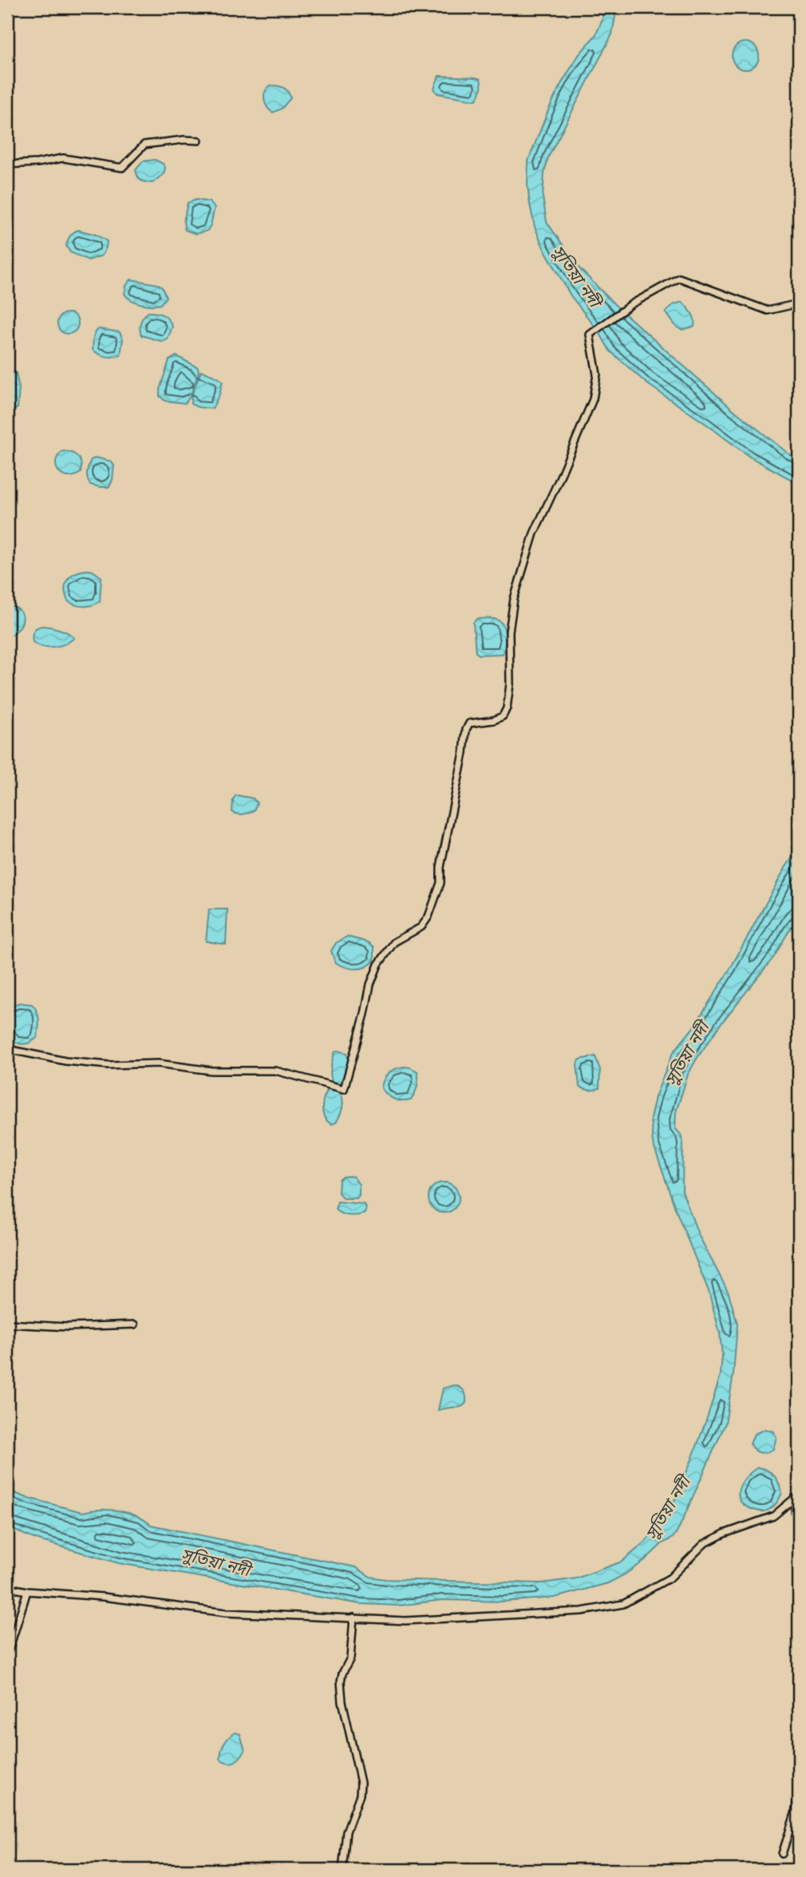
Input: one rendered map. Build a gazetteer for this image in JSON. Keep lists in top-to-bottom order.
{
  "water": ["সুতিয়া নদী"]
}
